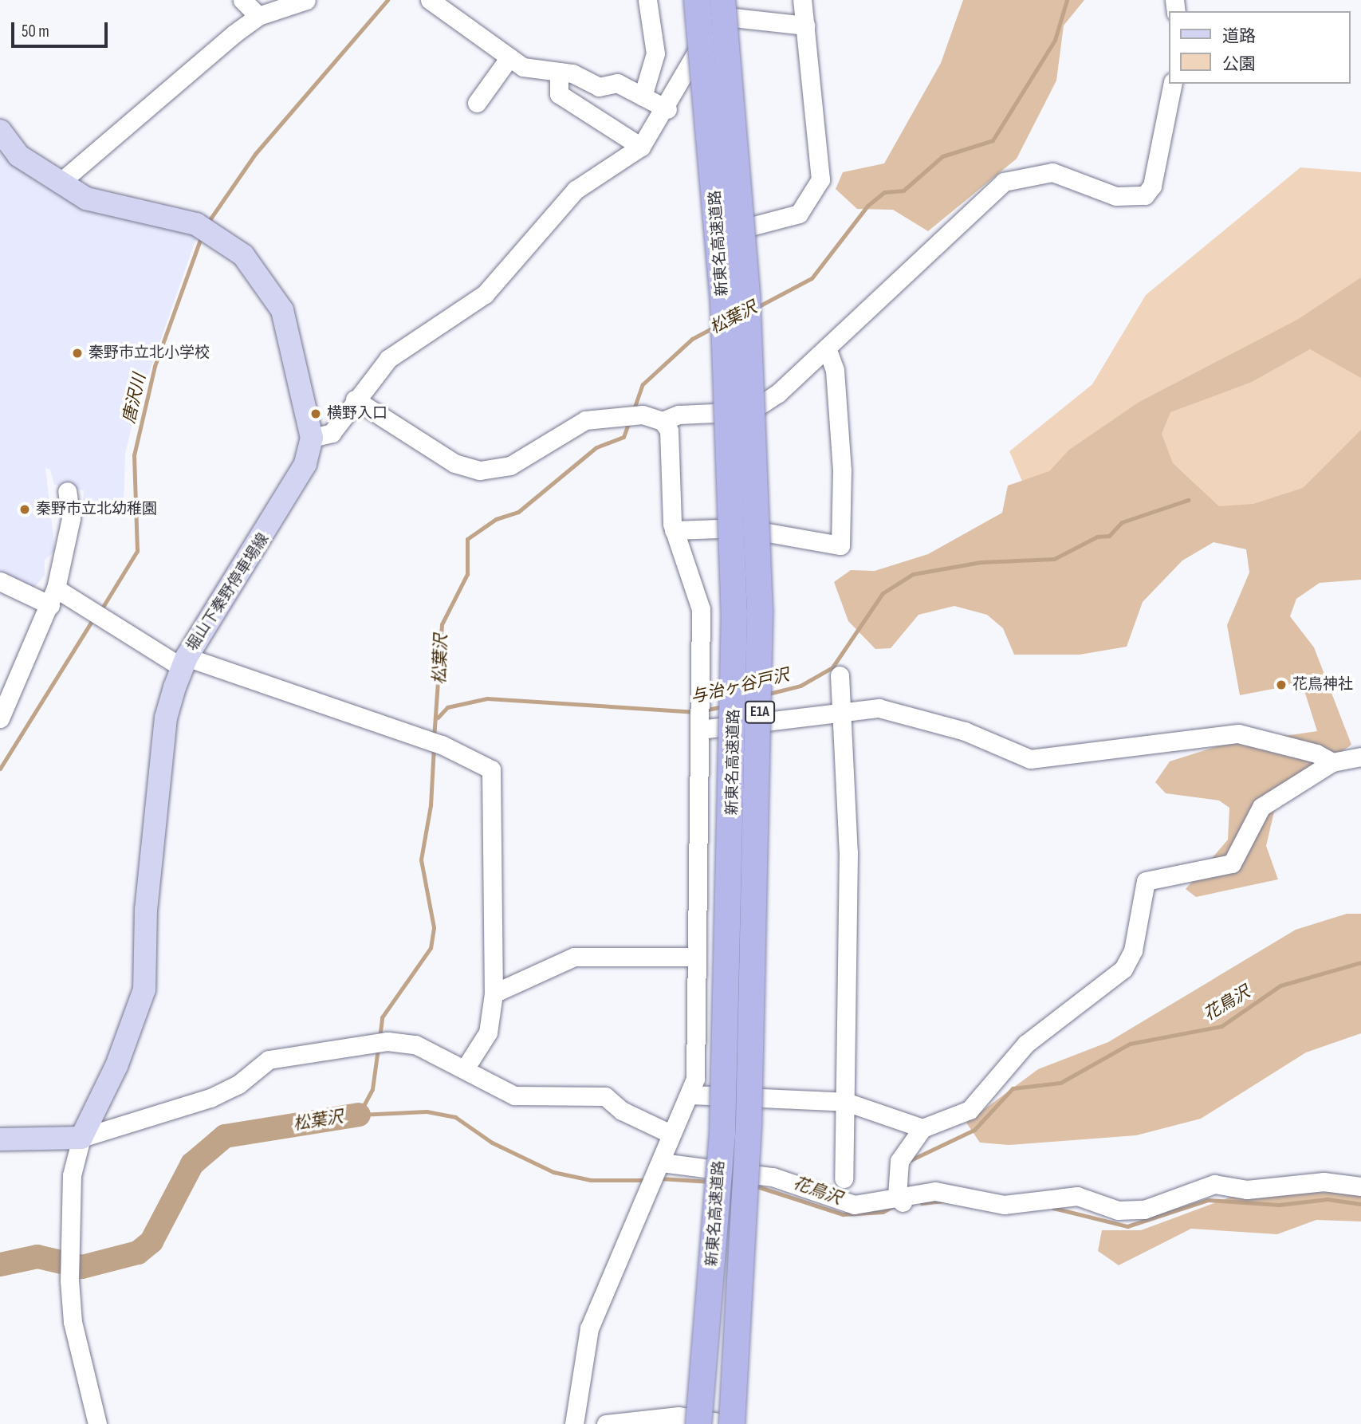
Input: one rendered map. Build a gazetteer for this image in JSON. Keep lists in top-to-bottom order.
{
  "streets": {
    "highway": ["新東名高速道路", "E1A"],
    "main road": ["堀山下秦野停車場線"]
  },
  "water": [
    "松葉沢",
    "唐沢川",
    "与治ヶ谷戸沢",
    "花鳥沢"
  ],
  "places": [
    "秦野市立北小学校",
    "横野入口",
    "秦野市立北幼稚園",
    "花鳥神社"
  ],
  "legend": ["道路", "公園"],
  "scale_bar": "50 m"
}
